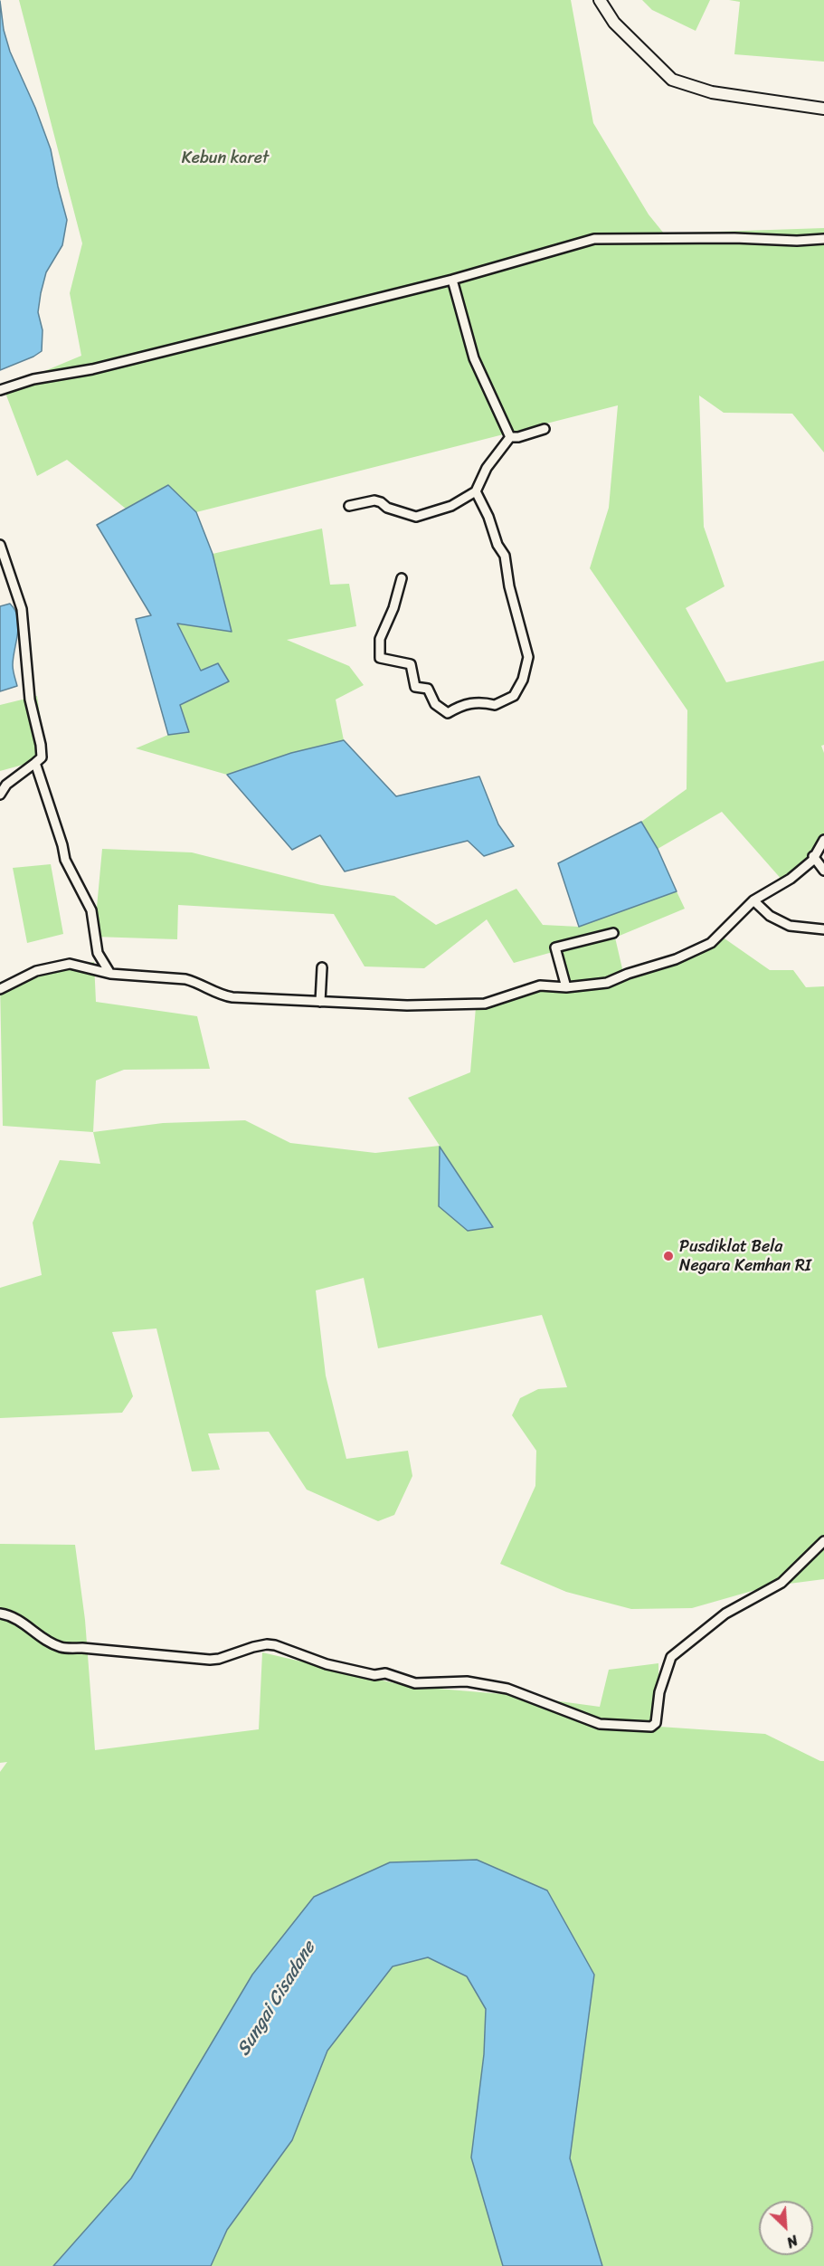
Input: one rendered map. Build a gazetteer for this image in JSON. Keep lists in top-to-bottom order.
{
  "water": ["Sungai Cisadane"],
  "parks": ["Kebun karet"],
  "places": ["Pusdiklat Bela Negara Kemhan RI"],
  "north": "bottom right"
}
